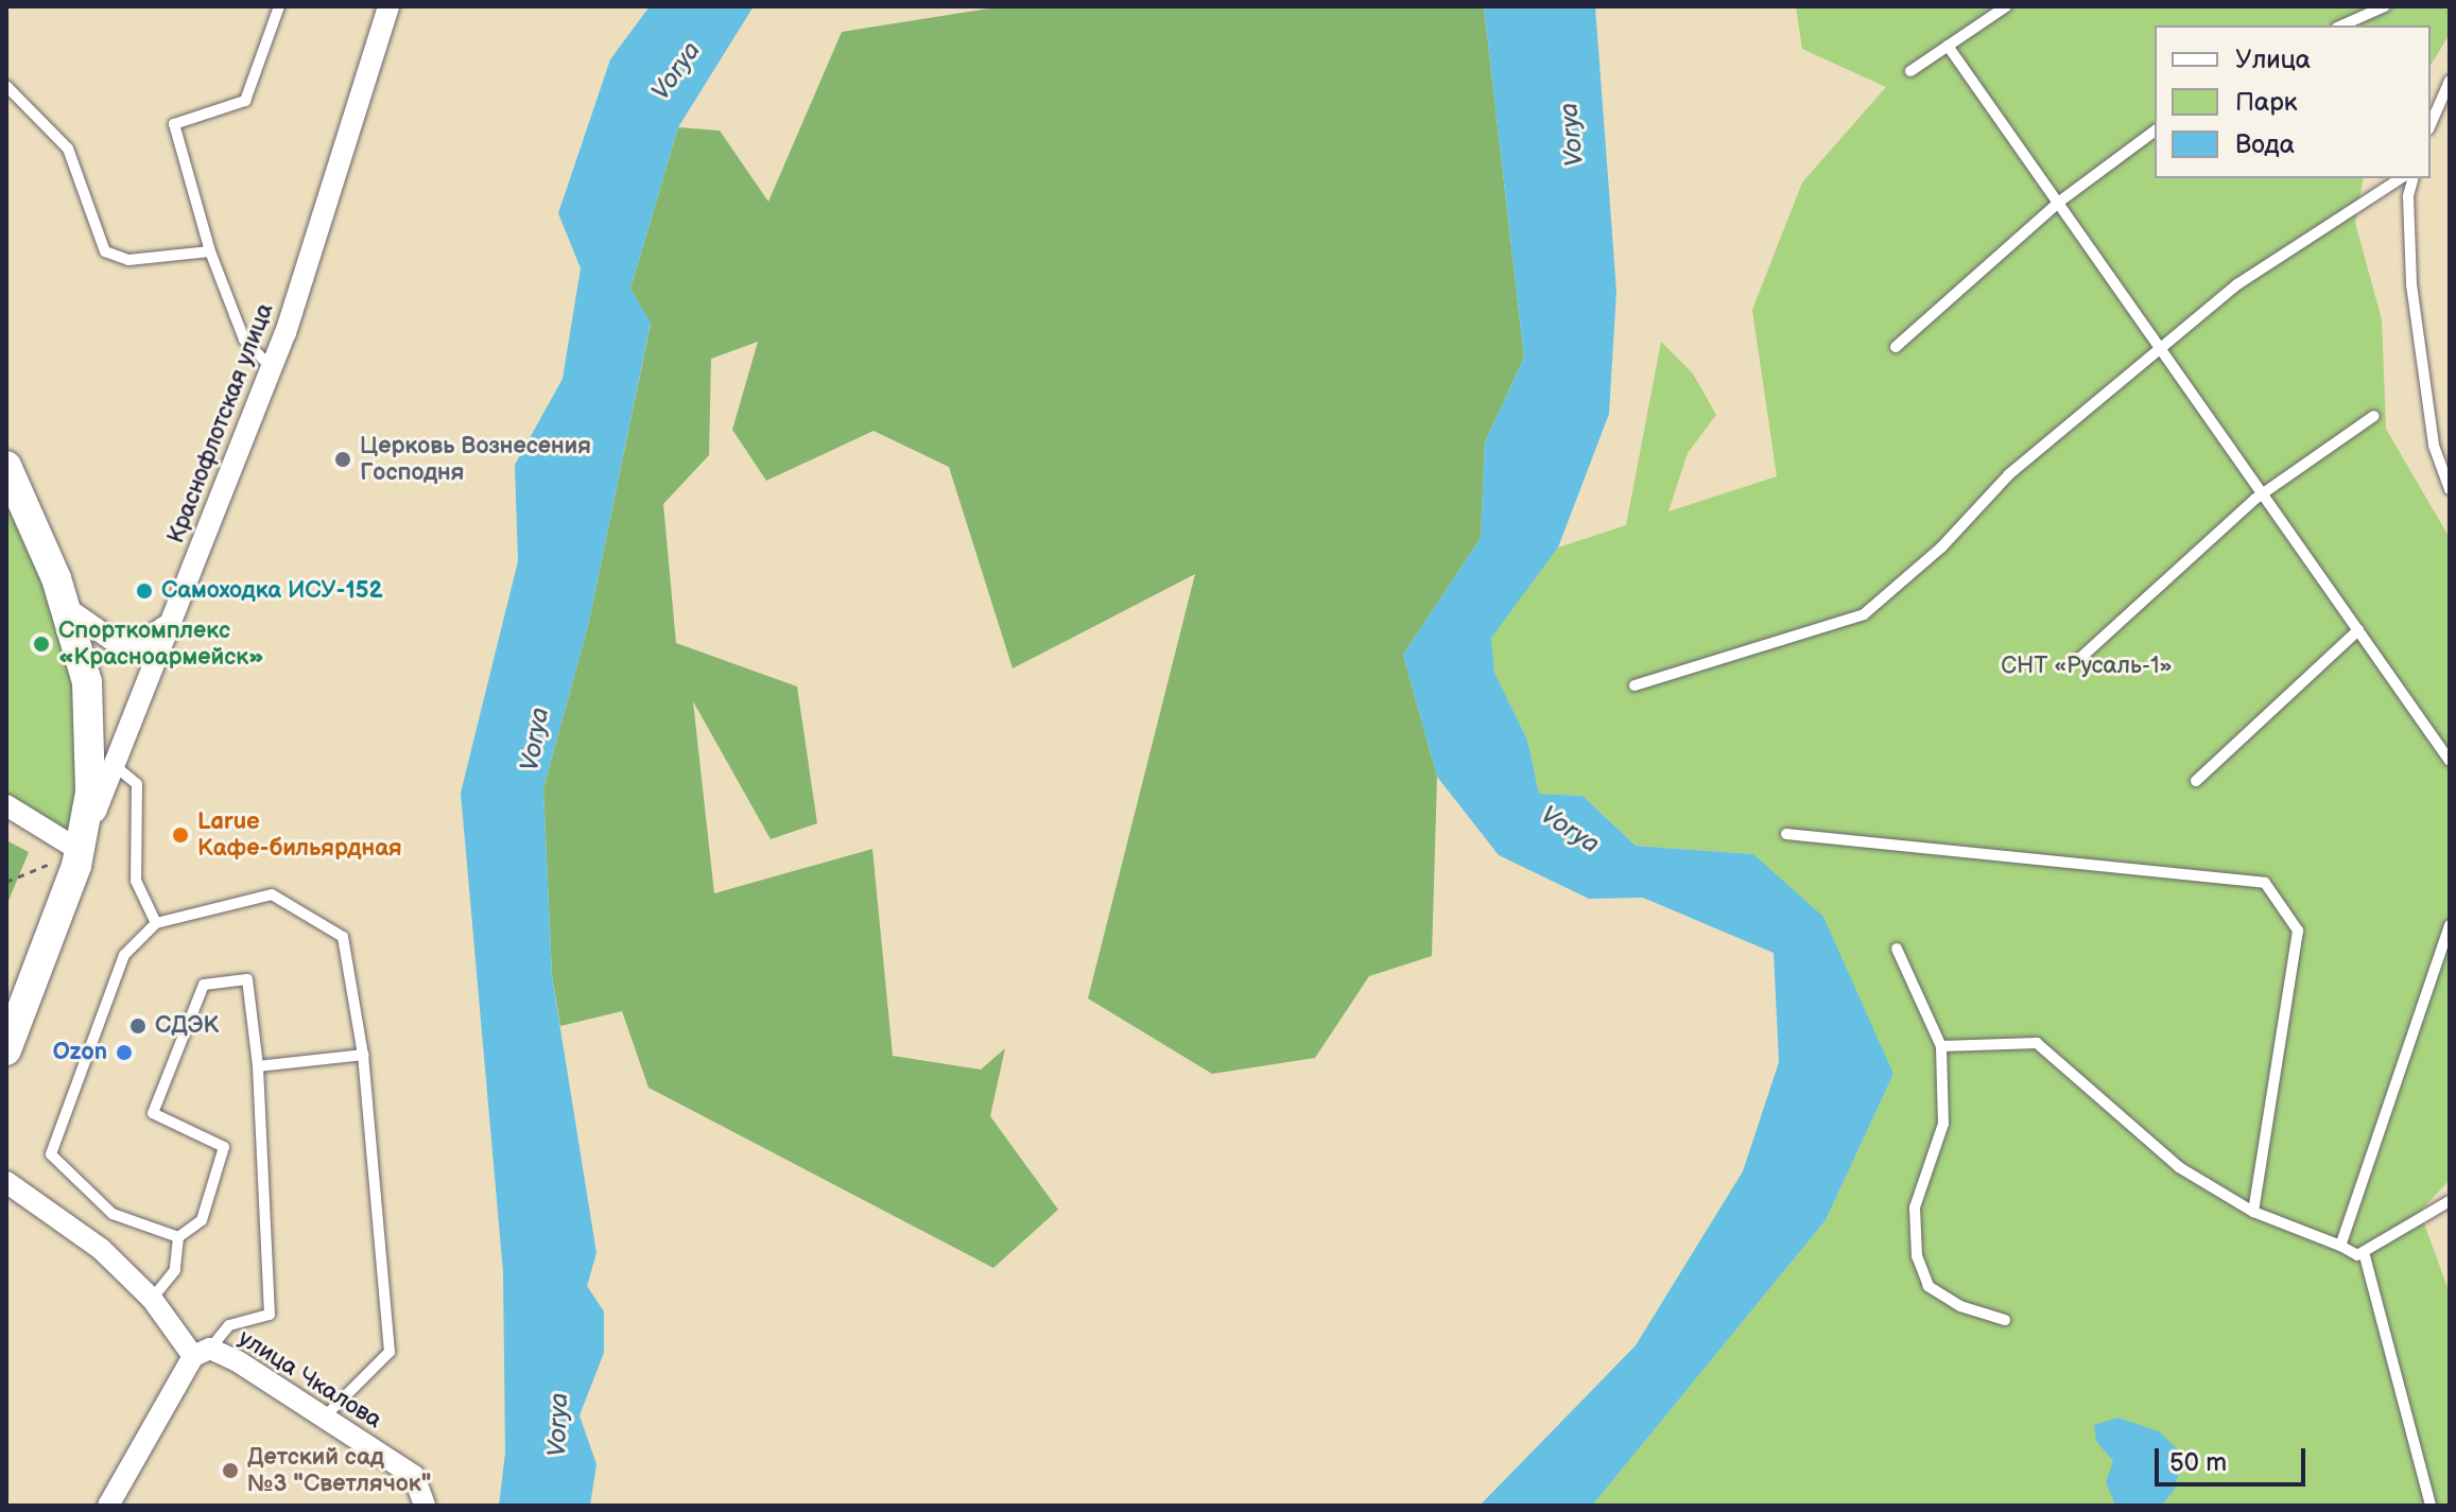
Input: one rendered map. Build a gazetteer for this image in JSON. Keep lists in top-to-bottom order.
{
  "streets": {
    "street": ["Краснофлотская улица", "улица Чкалова"]
  },
  "water": ["Vorya"],
  "parks": ["СНТ «Русаль-1»"],
  "places": [
    "Церковь Вознесения Господня",
    "Самоходка ИСУ-152",
    "Спорткомплекс «Красноармейск»",
    "Larue Кафе-бильярдная",
    "СДЭК",
    "Ozon",
    "Детский сад №3 \"Светлячок\""
  ],
  "legend": ["Улица", "Парк", "Вода"],
  "scale_bar": "50 m"
}
